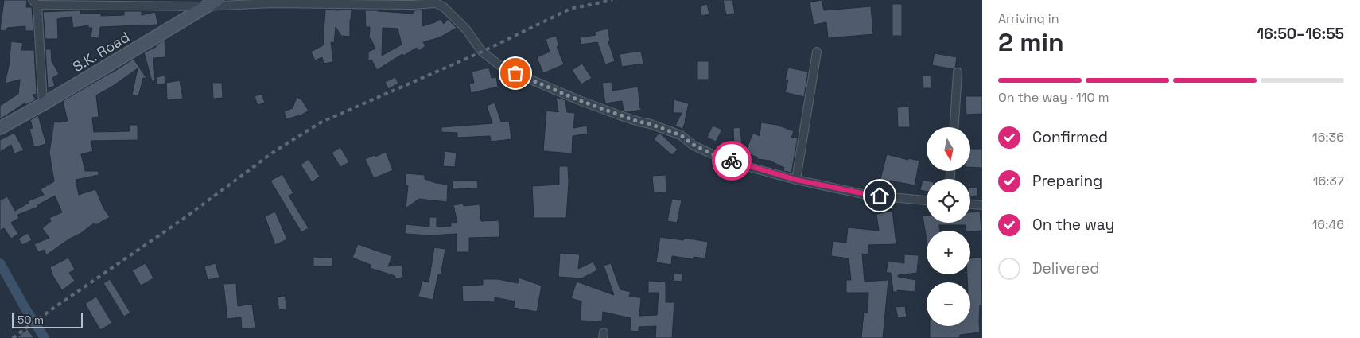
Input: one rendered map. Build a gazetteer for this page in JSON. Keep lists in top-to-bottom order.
{
  "streets": {
    "main road": ["S.K. Road"]
  },
  "scale_bar": "50 m",
  "north": "bottom",
  "page": {
    "heading": ["2 min", "Arriving in", "16:50–16:55"],
    "bar": "On the way · 110 m",
    "list": [
      ["Confirmed", "16:36"],
      ["Preparing", "16:37"],
      ["On the way", "16:46"],
      "Delivered"
    ],
    "map_buttons": ["+", "−"],
    "scale": "50 m"
  }
}
